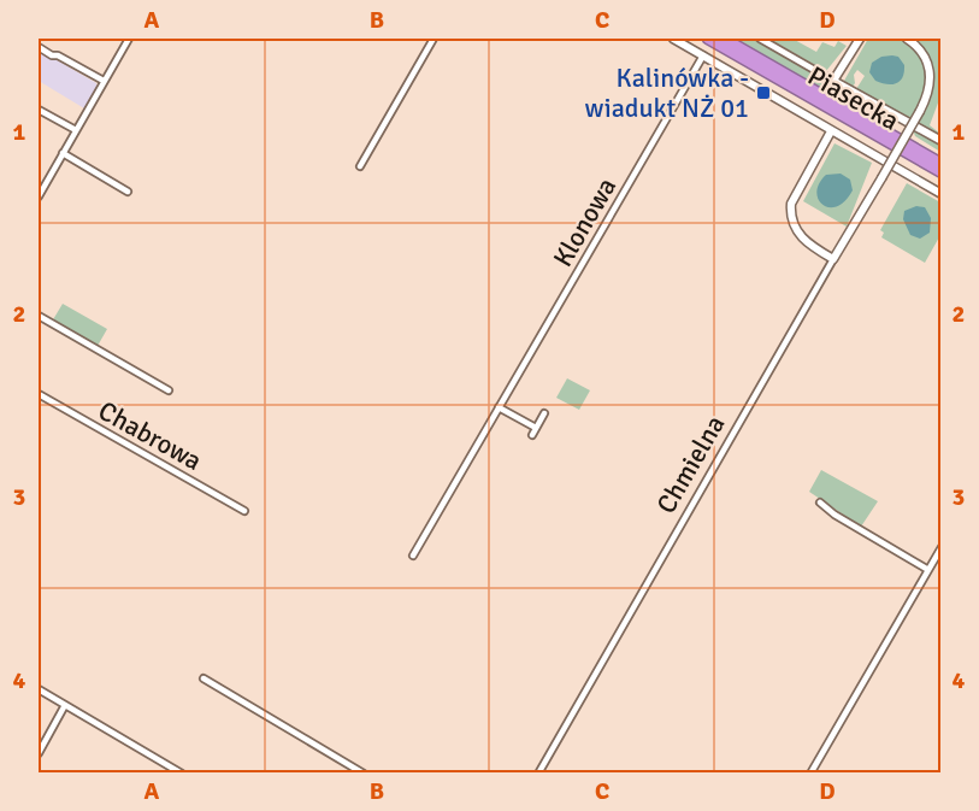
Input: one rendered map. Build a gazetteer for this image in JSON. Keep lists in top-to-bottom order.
{
  "streets": {
    "highway": ["Piasecka"],
    "street": ["Klonowa", "Chabrowa", "Chmielna"]
  },
  "places": {
    "transit": ["Kalinówka - wiadukt NŻ 01"]
  },
  "grid": {
    "columns": [
      "A",
      "B",
      "C",
      "D"
    ],
    "rows": [
      "1",
      "2",
      "3",
      "4"
    ]
  }
}
